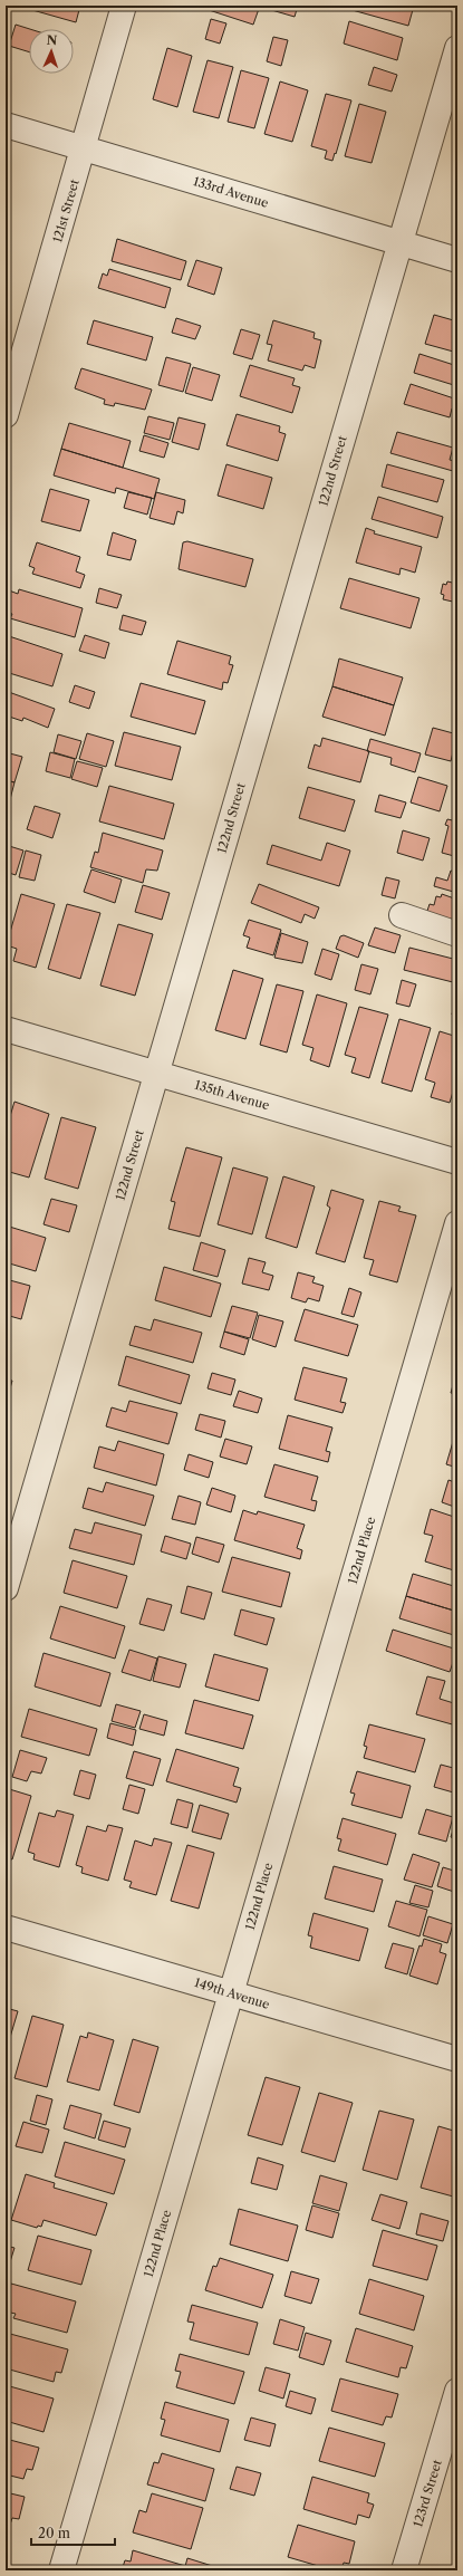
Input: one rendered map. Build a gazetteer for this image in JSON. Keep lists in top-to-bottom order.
{
  "streets": {
    "street": [
      "133rd Avenue",
      "121st Street",
      "122nd Street",
      "135th Avenue",
      "122nd Place",
      "149th Avenue",
      "123rd Street"
    ]
  },
  "crossings": [
    ["133rd Avenue", "121st Street"],
    ["133rd Avenue", "122nd Street"],
    ["122nd Street", "135th Avenue"],
    ["122nd Place", "149th Avenue"]
  ],
  "scale_bar": "20 m",
  "north": "top"
}
